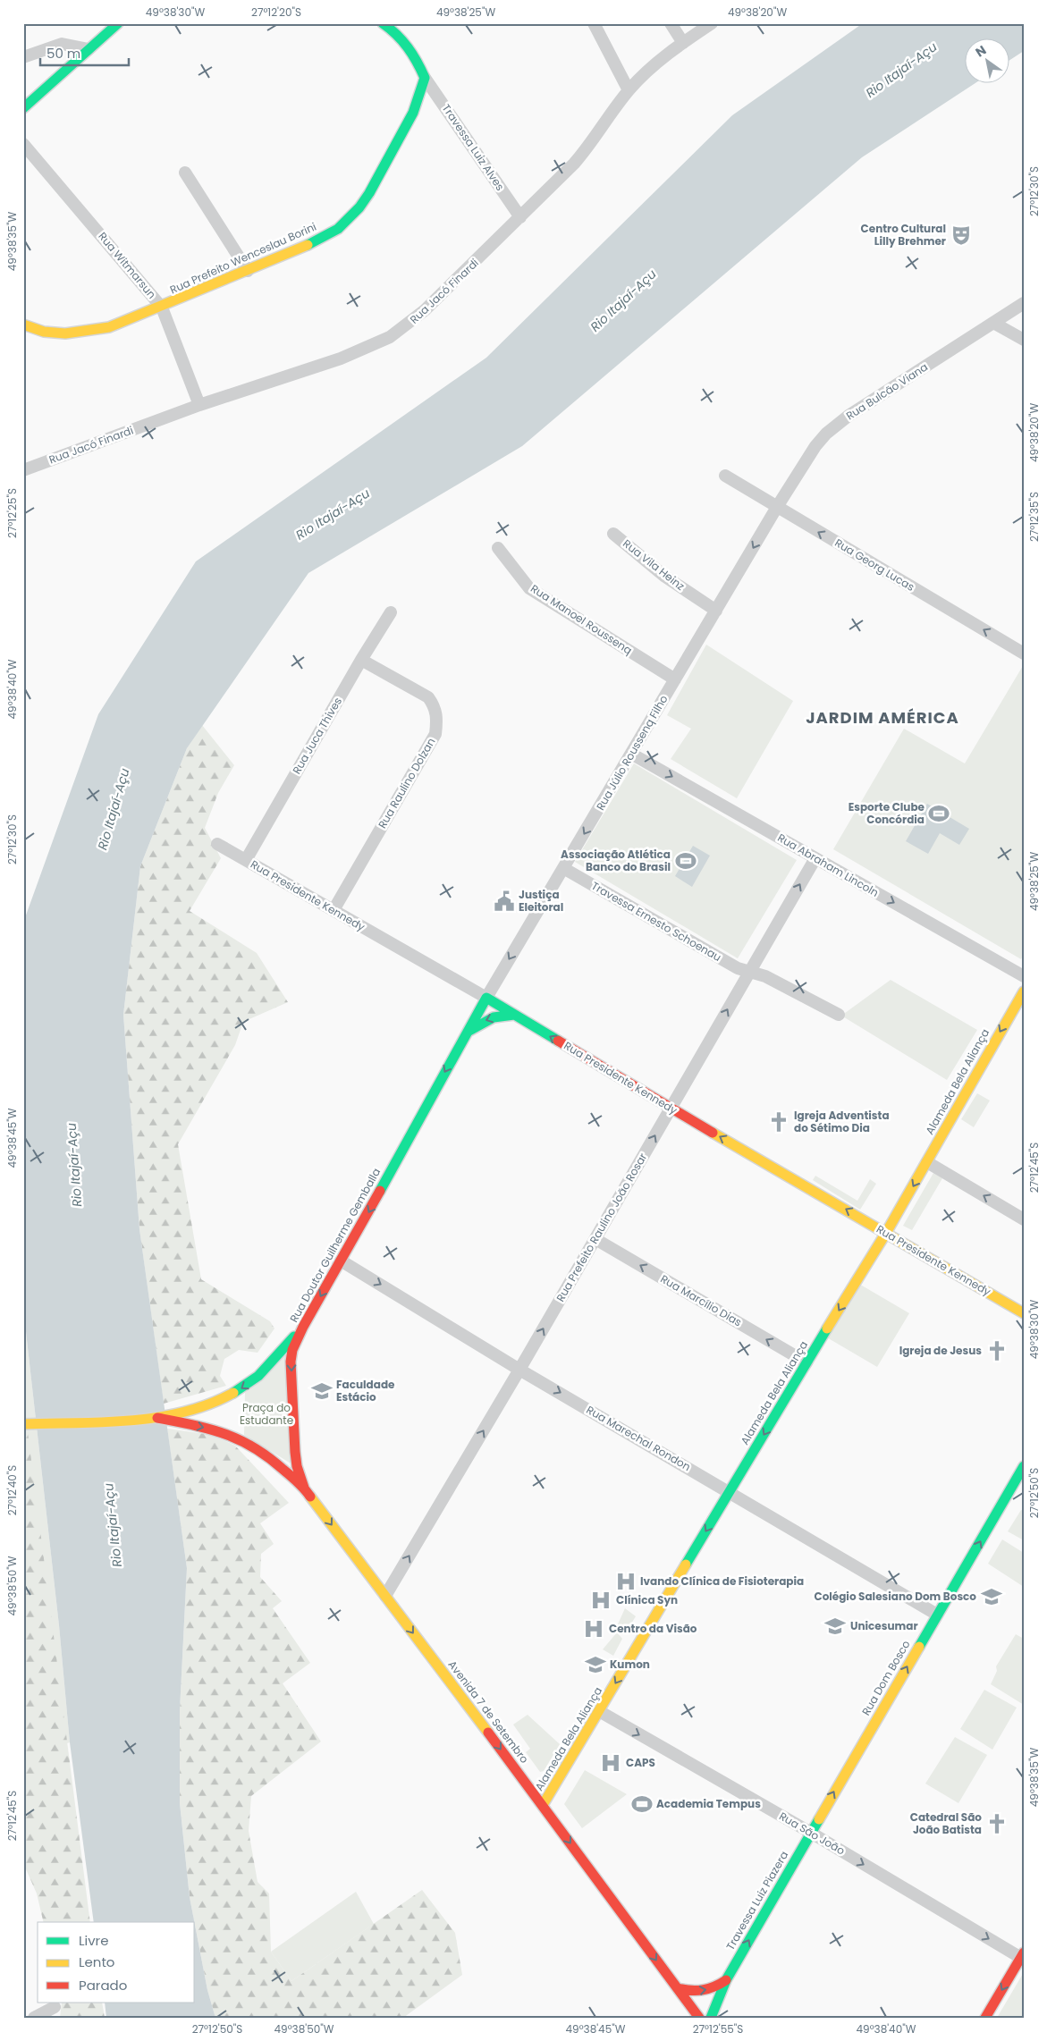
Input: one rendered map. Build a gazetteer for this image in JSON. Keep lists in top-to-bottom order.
{
  "streets": {
    "main road": [
      "Rua Prefeito Wenceslau Borini",
      "Rua Presidente Kennedy",
      "Alameda Bela Aliança",
      "Rua Doutor Guilherme Gemballa",
      "Rua Dom Bosco",
      "Avenida 7 de Setembro",
      "Travessa Luiz Piazera"
    ],
    "street": [
      "Travessa Luiz Alves",
      "Rua Witmarsun",
      "Rua Jacó Finardi",
      "Rua Bulcão Viana",
      "Rua Vila Heinz",
      "Rua Georg Lucas",
      "Rua Manoel Roussenq",
      "Rua Juca Thives",
      "Rua Júlio Roussenq Filho",
      "Rua Raulino Dolzan",
      "Rua Abraham Lincoln",
      "Travessa Ernesto Schoenau",
      "Rua Prefeito Raulino João Rosar",
      "Rua Marcílio Dias",
      "Rua Marechal Rondon",
      "Rua São João"
    ]
  },
  "crossings": [
    ["Travessa Luiz Alves", "Rua Prefeito Wenceslau Borini"],
    ["Travessa Luiz Alves", "Rua Jacó Finardi"],
    ["Rua Prefeito Wenceslau Borini", "Rua Witmarsun"],
    ["Rua Witmarsun", "Rua Jacó Finardi"],
    ["Rua Bulcão Viana", "Rua Georg Lucas"],
    ["Rua Bulcão Viana", "Rua Júlio Roussenq Filho"],
    ["Rua Vila Heinz", "Rua Júlio Roussenq Filho"],
    ["Rua Georg Lucas", "Rua Júlio Roussenq Filho"],
    ["Rua Manoel Roussenq", "Rua Júlio Roussenq Filho"],
    ["Rua Juca Thives", "Rua Raulino Dolzan"],
    ["Rua Juca Thives", "Rua Presidente Kennedy"],
    ["Rua Júlio Roussenq Filho", "Rua Abraham Lincoln"],
    ["Rua Júlio Roussenq Filho", "Rua Presidente Kennedy"],
    ["Rua Júlio Roussenq Filho", "Travessa Ernesto Schoenau"],
    ["Rua Júlio Roussenq Filho", "Rua Doutor Guilherme Gemballa"],
    ["Rua Raulino Dolzan", "Rua Presidente Kennedy"],
    ["Rua Abraham Lincoln", "Rua Prefeito Raulino João Rosar"],
    ["Rua Presidente Kennedy", "Alameda Bela Aliança"],
    ["Rua Presidente Kennedy", "Rua Prefeito Raulino João Rosar"],
    ["Rua Presidente Kennedy", "Rua Doutor Guilherme Gemballa"],
    ["Travessa Ernesto Schoenau", "Rua Prefeito Raulino João Rosar"],
    ["Alameda Bela Aliança", "Rua Marcílio Dias"],
    ["Alameda Bela Aliança", "Rua Marechal Rondon"],
    ["Alameda Bela Aliança", "Avenida 7 de Setembro"],
    ["Alameda Bela Aliança", "Rua São João"],
    ["Rua Prefeito Raulino João Rosar", "Rua Marcílio Dias"],
    ["Rua Prefeito Raulino João Rosar", "Rua Marechal Rondon"],
    ["Rua Prefeito Raulino João Rosar", "Avenida 7 de Setembro"],
    ["Rua Doutor Guilherme Gemballa", "Rua Marechal Rondon"],
    ["Rua Doutor Guilherme Gemballa", "Avenida 7 de Setembro"],
    ["Rua Marechal Rondon", "Rua Dom Bosco"],
    ["Rua Dom Bosco", "Rua São João"],
    ["Rua Dom Bosco", "Travessa Luiz Piazera"],
    ["Rua São João", "Travessa Luiz Piazera"]
  ],
  "one_way": [
    "Rua Georg Lucas",
    "Rua Júlio Roussenq Filho",
    "Rua Abraham Lincoln",
    "Rua Presidente Kennedy",
    "Alameda Bela Aliança",
    "Rua Prefeito Raulino João Rosar",
    "Rua Doutor Guilherme Gemballa",
    "Rua Marcílio Dias",
    "Rua Marechal Rondon",
    "Rua Dom Bosco",
    "Avenida 7 de Setembro",
    "Rua São João",
    "Travessa Luiz Piazera"
  ],
  "districts": ["JARDIM AMÉRICA"],
  "water": ["Rio Itajaí-Açu"],
  "parks": ["Praça do Estudante"],
  "places": {
    "theatre": ["Centro Cultural Lilly Brehmer"],
    "sports": ["Esporte Clube Concórdia", "Associação Atlética Banco do Brasil", "Academia Tempus"],
    "public building": ["Justiça Eleitoral"],
    "church": ["Igreja Adventista do Sétimo Dia", "Igreja de Jesus", "Catedral São João Batista"],
    "school or university": [
      "Faculdade Estácio",
      "Colégio Salesiano Dom Bosco",
      "Unicesumar",
      "Kumon"
    ],
    "hospital": [
      "Ivando Clínica de Fisioterapia",
      "Clínica Syn",
      "Centro da Visão",
      "CAPS"
    ]
  },
  "legend": ["Livre", "Lento", "Parado"],
  "scale_bar": "50 m",
  "north": "top left",
  "coordinates": [
    "49°38'30\"W",
    "27°12'20\"S",
    "49°38'25\"W",
    "49°38'20\"W",
    "27°12'30\"S",
    "49°38'35\"W",
    "27°12'25\"S",
    "27°12'35\"S",
    "49°38'40\"W",
    "49°38'45\"W",
    "27°12'45\"S",
    "27°12'40\"S",
    "27°12'50\"S",
    "49°38'50\"W",
    "27°12'55\"S"
  ]
}
